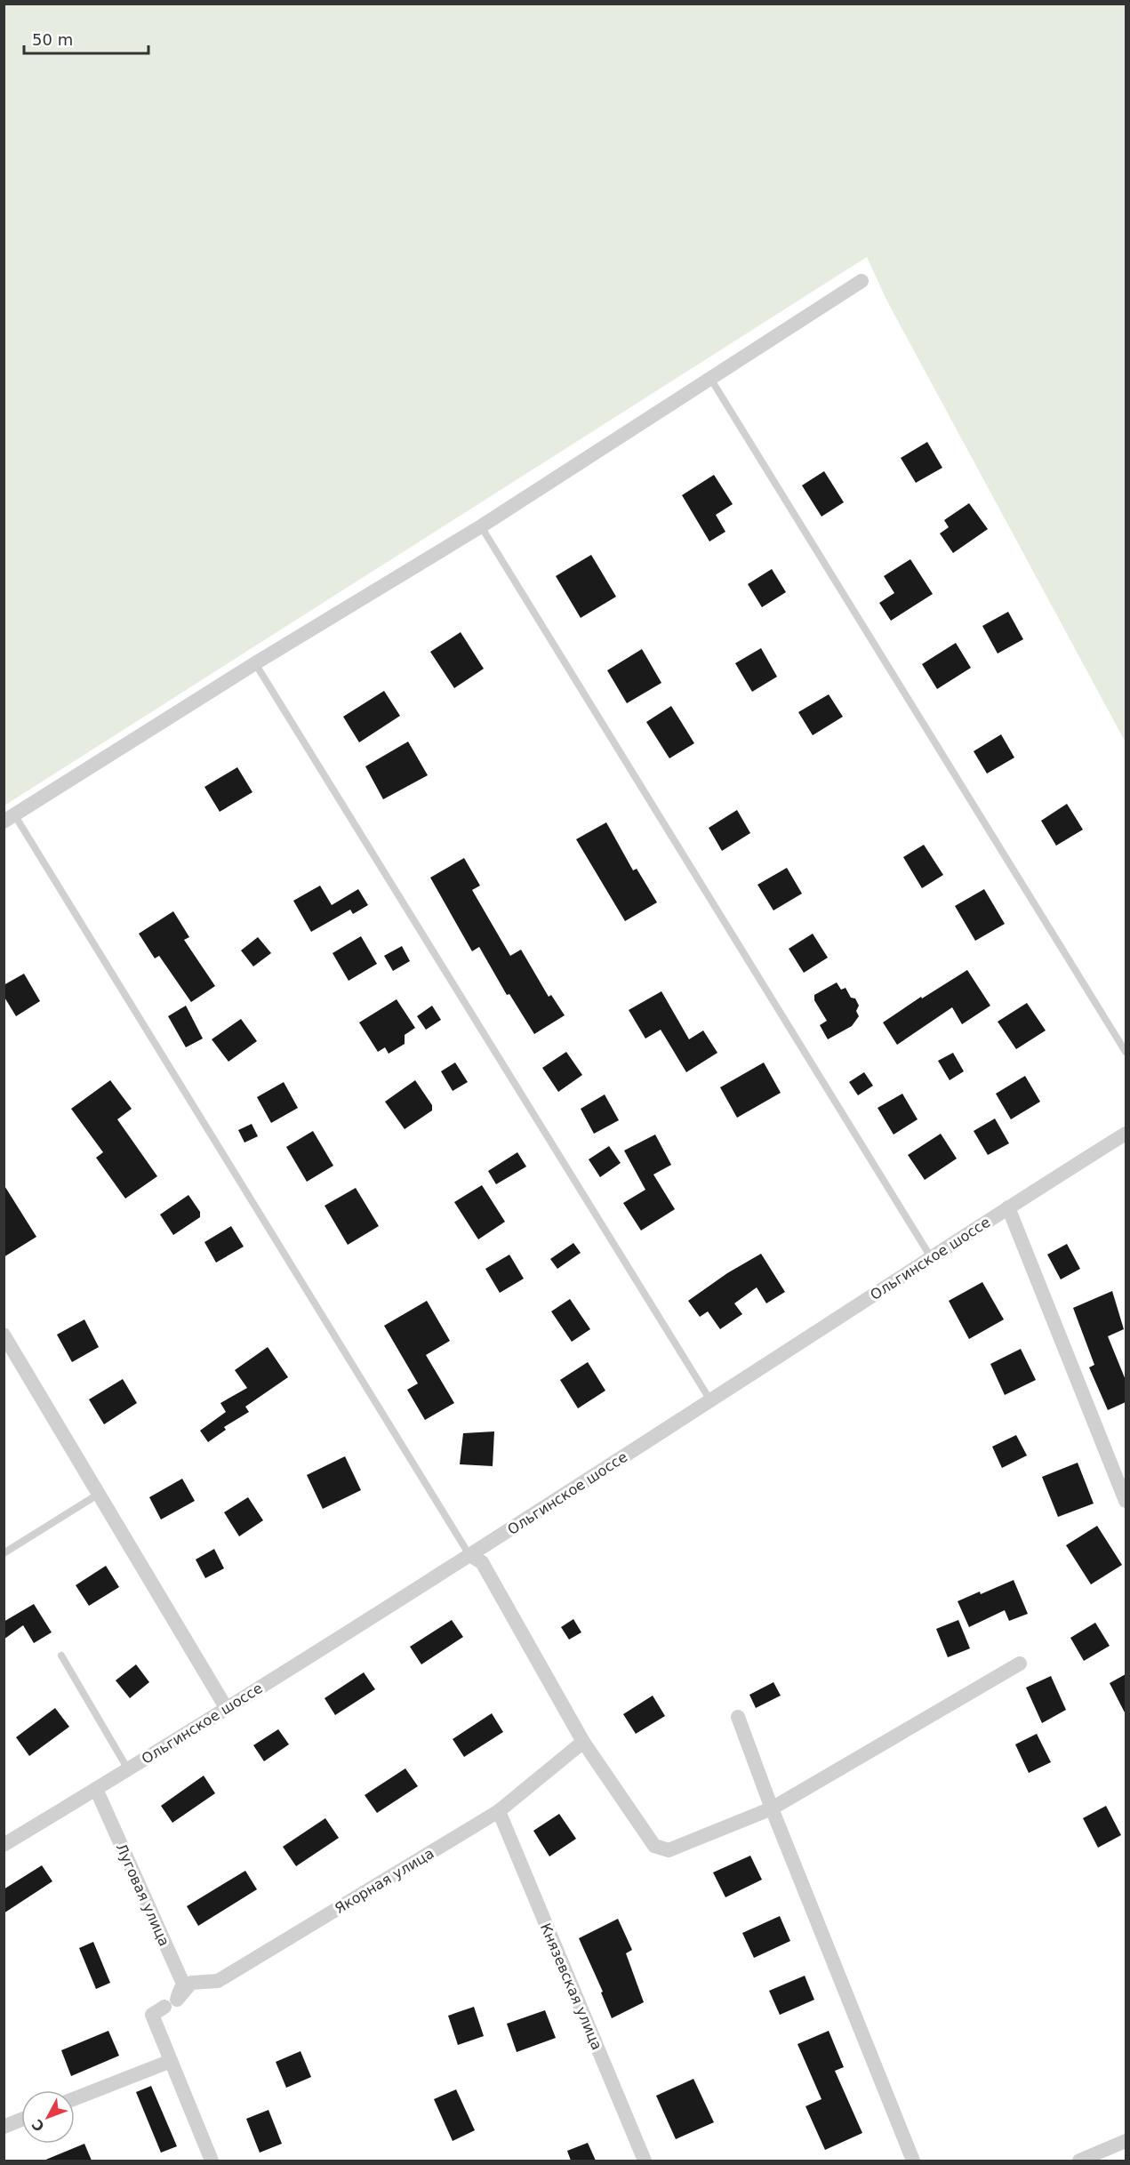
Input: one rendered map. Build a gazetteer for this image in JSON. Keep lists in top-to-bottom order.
{
  "streets": {
    "street": [
      "Ольгинское шоссе",
      "Якорная улица",
      "Луговая улица",
      "Князевская улица"
    ]
  },
  "crossings": [
    ["Ольгинское шоссе", "Луговая улица"],
    ["Якорная улица", "Луговая улица"],
    ["Якорная улица", "Князевская улица"]
  ],
  "scale_bar": "50 m",
  "north": "bottom left"
}
